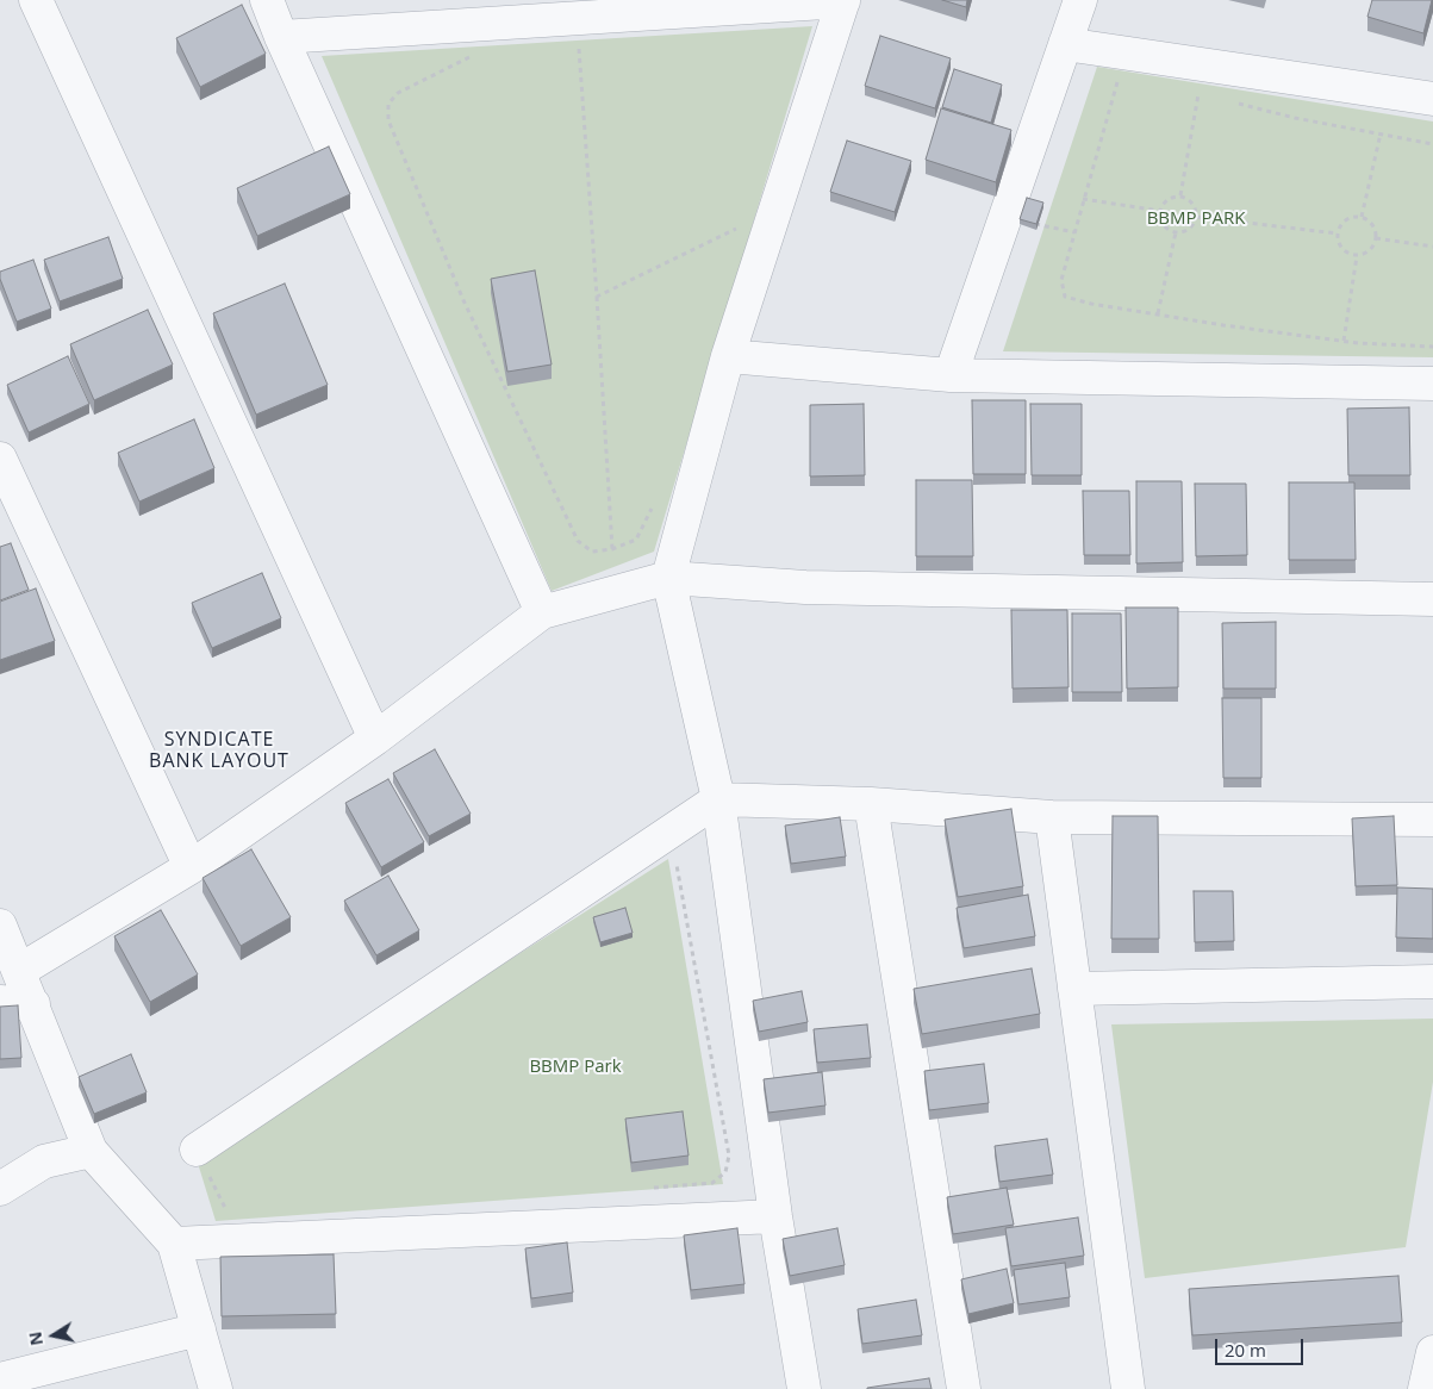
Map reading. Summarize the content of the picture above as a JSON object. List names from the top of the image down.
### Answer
{
  "districts": ["SYNDICATE BANK LAYOUT"],
  "parks": ["BBMP PARK", "BBMP Park"],
  "scale_bar": "20 m",
  "north": "left"
}
